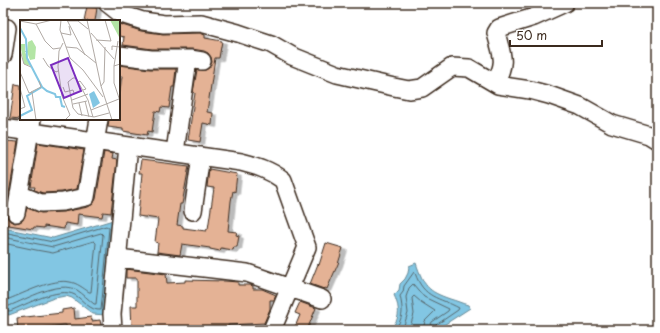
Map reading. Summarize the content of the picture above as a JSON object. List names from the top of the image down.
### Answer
{
  "scale_bar": "50 m"
}
